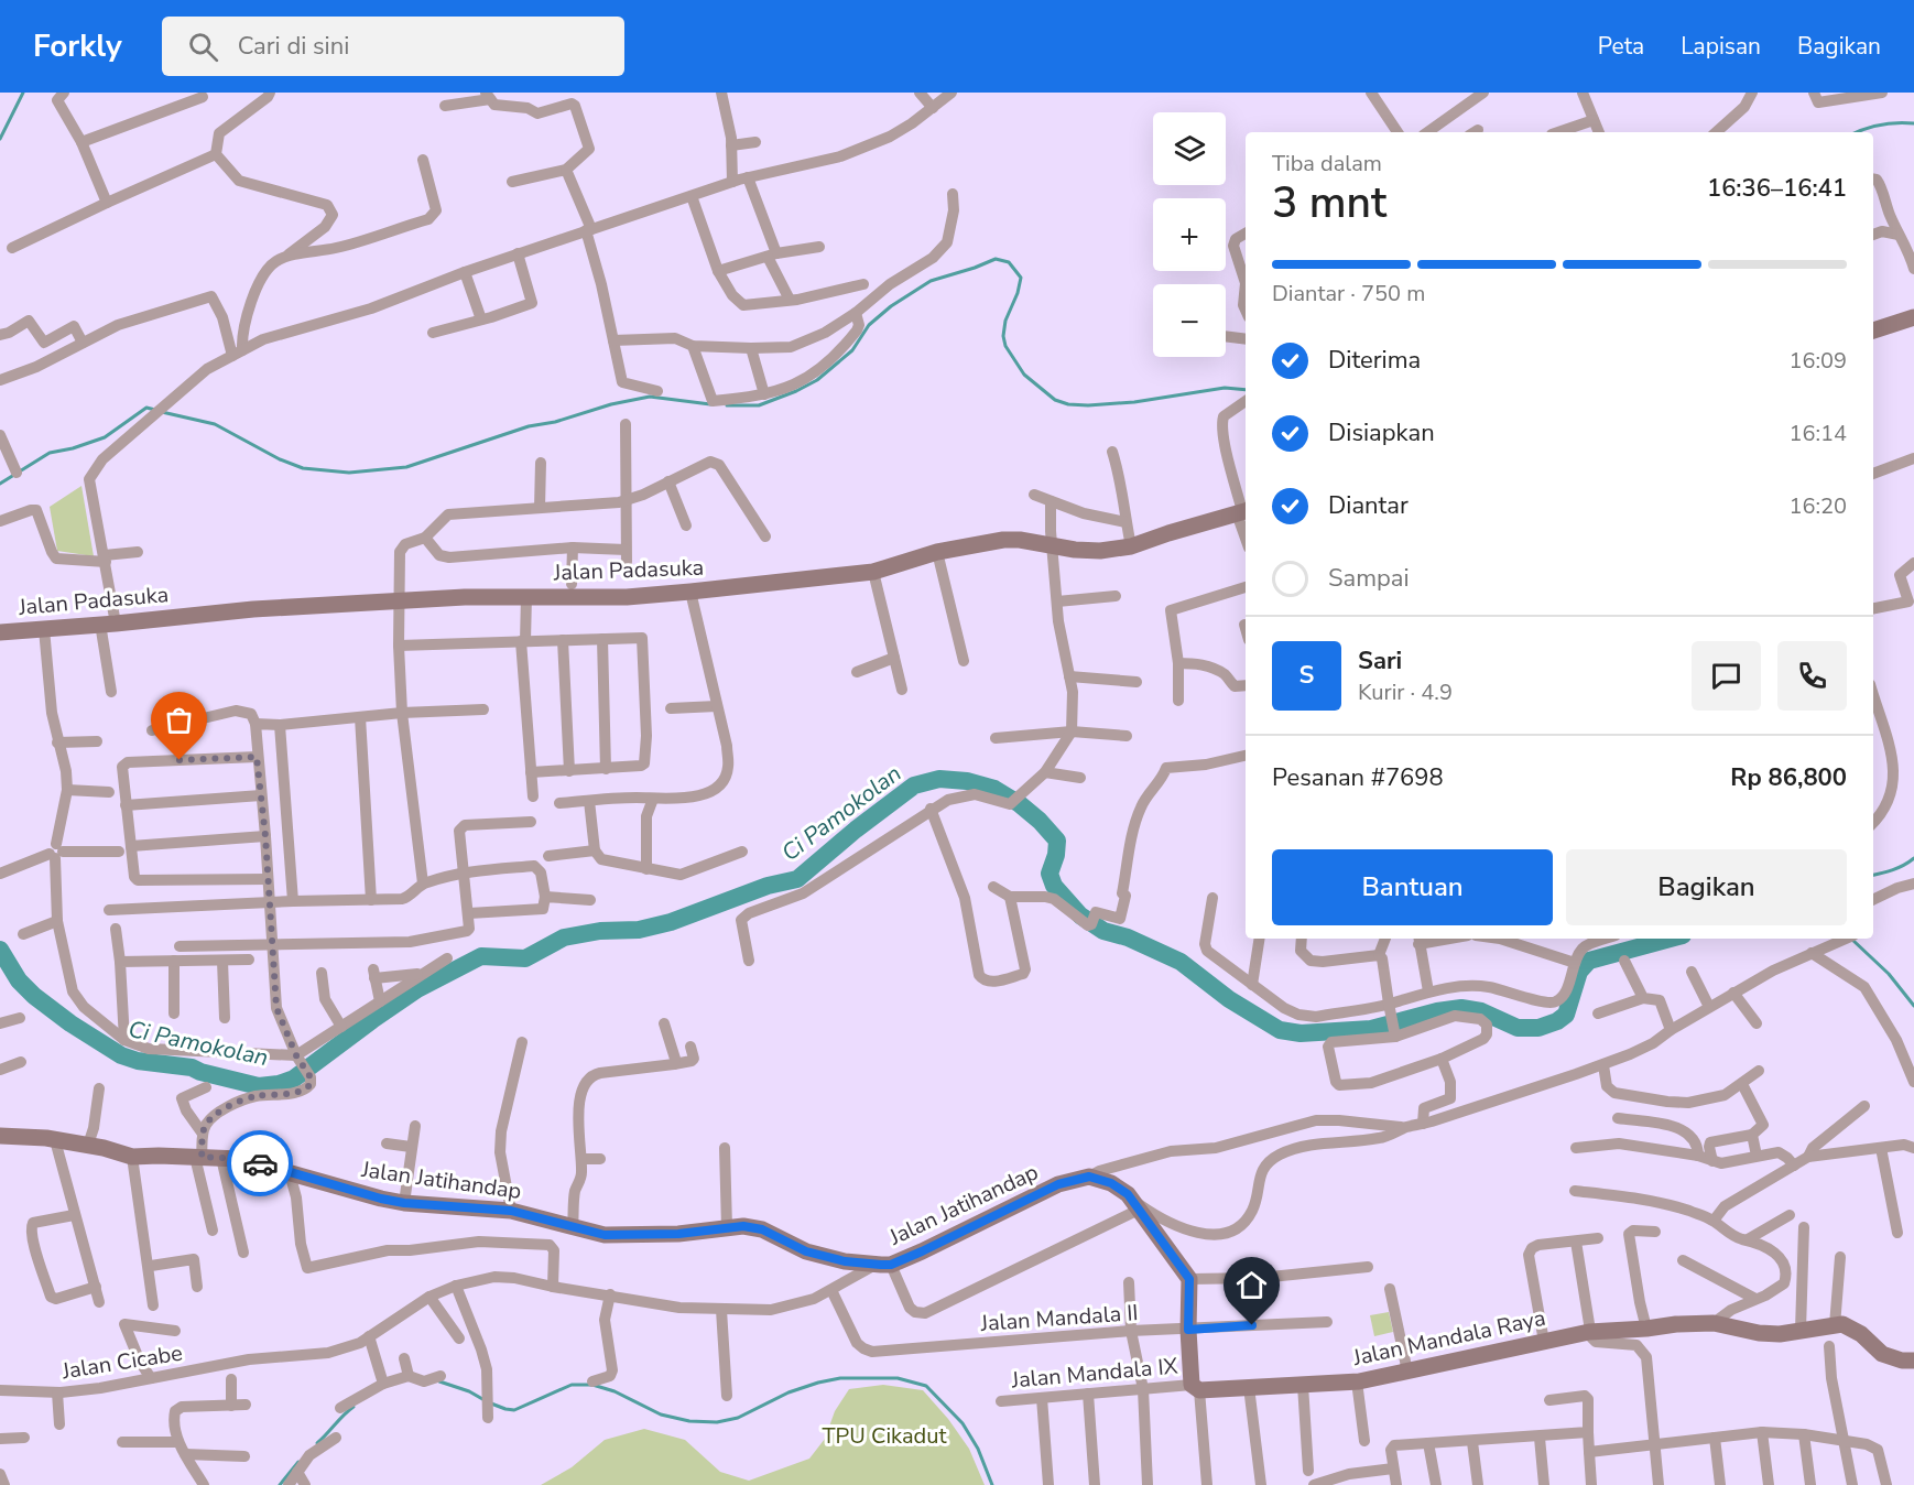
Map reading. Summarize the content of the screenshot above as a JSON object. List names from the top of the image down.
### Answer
{
  "streets": {
    "street": [
      "Jalan Padasuka",
      "Jalan Jatihandap",
      "Jalan Mandala II",
      "Jalan Mandala Raya",
      "Jalan Cicabe",
      "Jalan Mandala IX"
    ]
  },
  "crossings": [
    ["Jalan Jatihandap", "Jalan Cicabe"],
    ["Jalan Mandala II", "Jalan Cicabe"],
    ["Jalan Mandala Raya", "Jalan Mandala IX"]
  ],
  "water": ["Ci Pamokolan"],
  "parks": ["TPU Cikadut"],
  "page": {
    "header": "Forkly",
    "search": "Cari di sini",
    "nav": ["Peta", "Lapisan", "Bagikan"],
    "map_buttons": ["+", "−"],
    "heading": ["3 mnt", "Tiba dalam", "16:36–16:41"],
    "panel": [
      "Sari",
      "Kurir · 4.9",
      "Pesanan #7698",
      "Rp 86,800"
    ],
    "bar": "Diantar · 750 m",
    "list": [
      ["Diterima", "16:09"],
      ["Disiapkan", "16:14"],
      ["Diantar", "16:20"],
      "Sampai"
    ],
    "round": "S",
    "buttons": ["Bantuan", "Bagikan"]
  }
}
